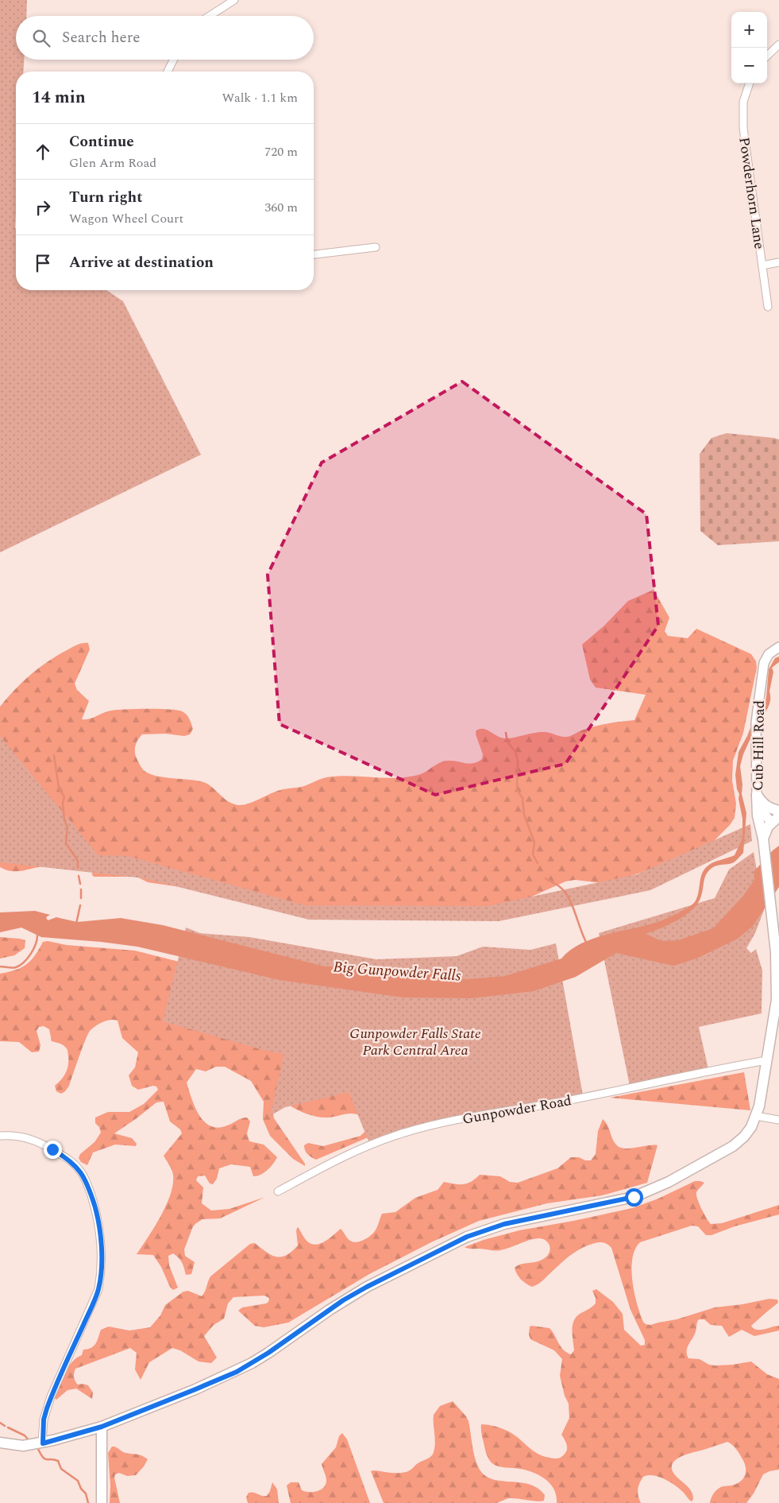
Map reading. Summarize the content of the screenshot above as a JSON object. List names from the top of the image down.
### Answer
{
  "streets": {
    "street": ["Powderhorn Lane", "Cub Hill Road", "Gunpowder Road"]
  },
  "water": ["Big Gunpowder Falls"],
  "parks": ["Gunpowder Falls State Park Central Area"],
  "page": {
    "map_buttons": ["+", "−"],
    "search": "Search here",
    "heading": ["14 min", "Walk · 1.1 km"],
    "list": [
      ["Continue", "Glen Arm Road", "720 m"],
      ["Turn right", "Wagon Wheel Court", "360 m"],
      "Arrive at destination"
    ]
  }
}
